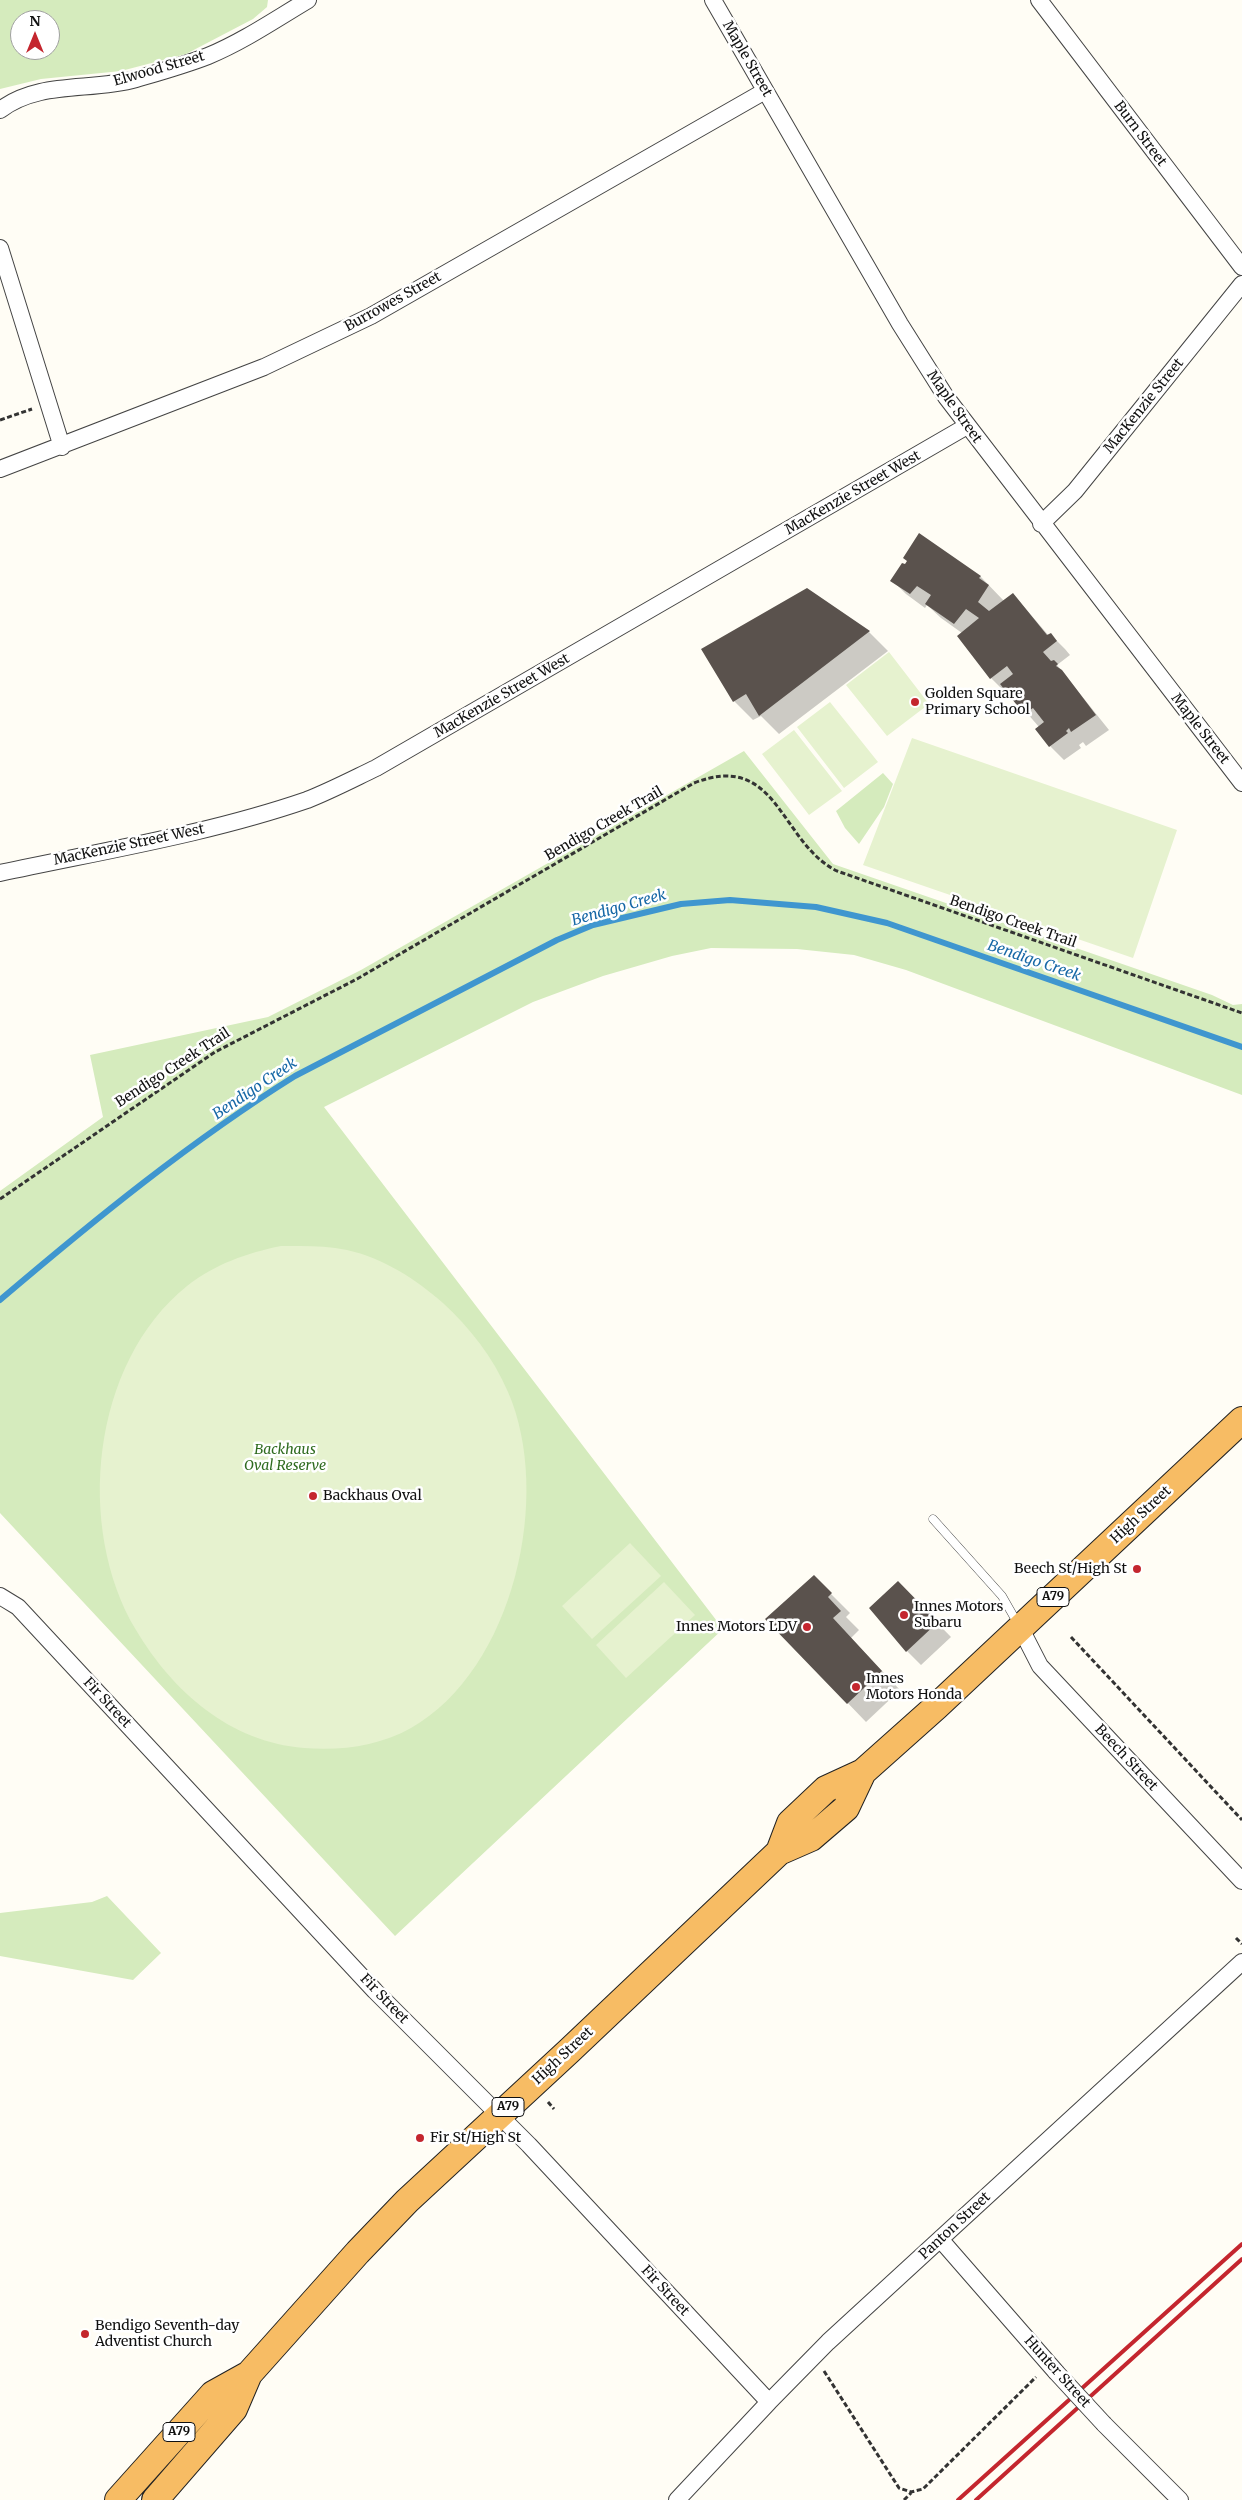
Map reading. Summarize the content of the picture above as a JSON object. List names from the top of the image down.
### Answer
{
  "streets": {
    "highway": ["High Street", "A79"],
    "street": [
      "Maple Street",
      "Elwood Street",
      "Burn Street",
      "Burrowes Street",
      "MacKenzie Street",
      "MacKenzie Street West",
      "Fir Street",
      "Beech Street",
      "Panton Street",
      "Hunter Street"
    ],
    "path": ["Bendigo Creek Trail"]
  },
  "crossings": [
    ["Maple Street", "Burrowes Street"],
    ["Maple Street", "MacKenzie Street"],
    ["Maple Street", "MacKenzie Street West"],
    ["High Street", "Fir Street"],
    ["High Street", "Beech Street"],
    ["Fir Street", "Panton Street"],
    ["Panton Street", "Hunter Street"]
  ],
  "water": ["Bendigo Creek"],
  "parks": ["Backhaus Oval Reserve"],
  "places": [
    "Golden Square Primary School",
    "Backhaus Oval",
    "Beech St/High St",
    "Innes Motors Subaru",
    "Innes Motors LDV",
    "Innes Motors Honda",
    "Fir St/High St",
    "Bendigo Seventh-day Adventist Church"
  ],
  "north": "top"
}
